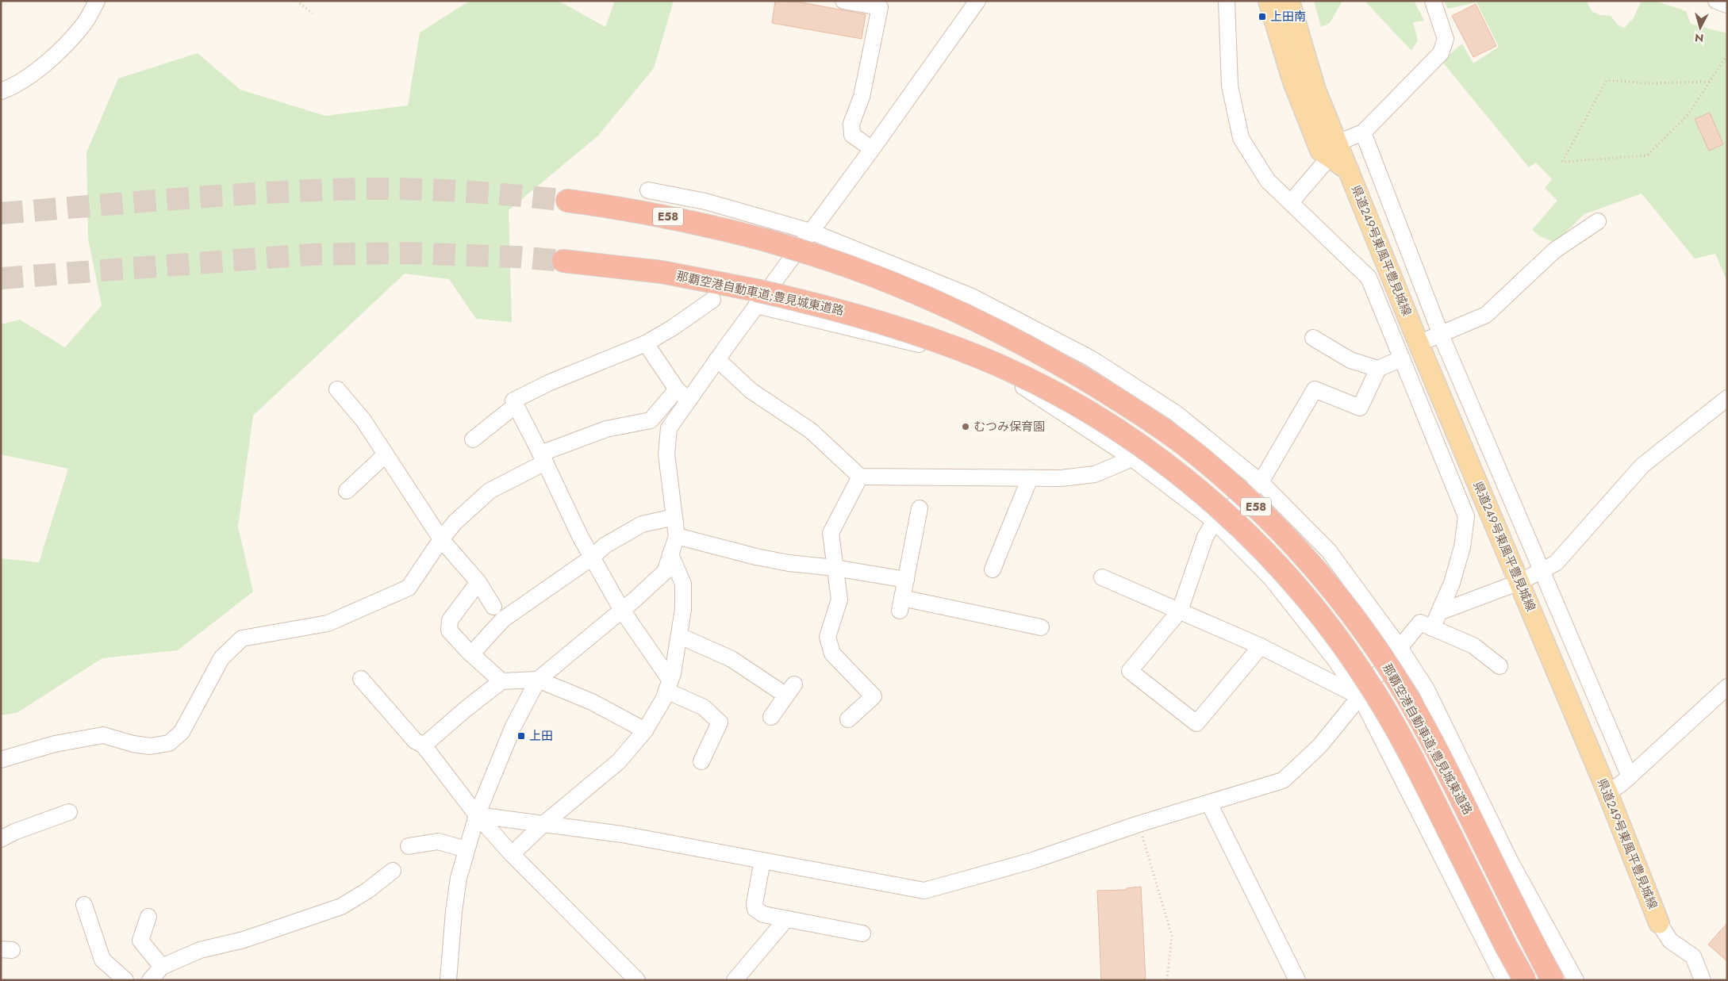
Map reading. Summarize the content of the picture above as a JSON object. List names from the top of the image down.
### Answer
{
  "streets": {
    "highway": ["E58", "那覇空港自動車道;豊見城東道路"],
    "main road": ["県道249号東風平豊見城線"]
  },
  "places": {
    "transit": ["上田南", "上田"],
    "other": ["むつみ保育園"]
  },
  "north": "bottom"
}
